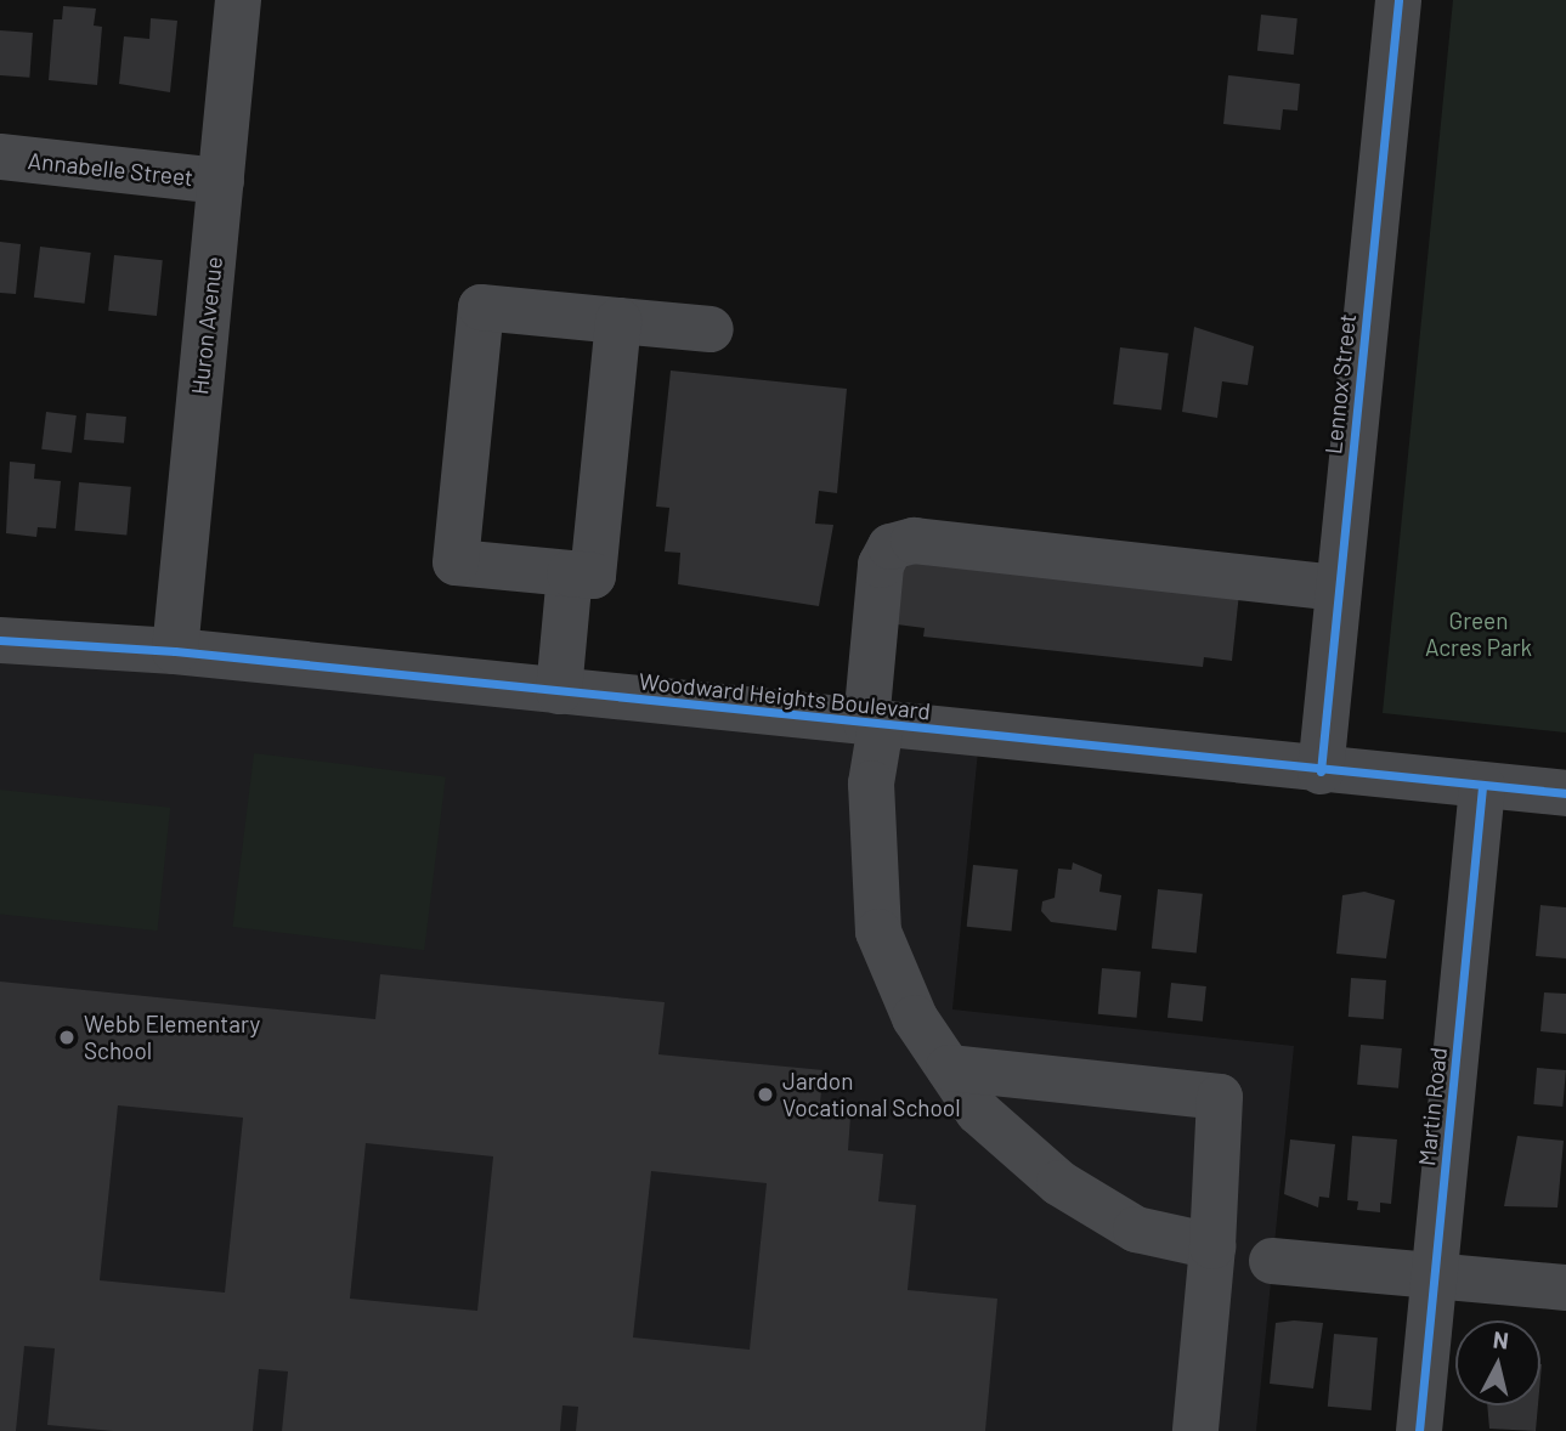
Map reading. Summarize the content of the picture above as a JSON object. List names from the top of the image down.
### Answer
{
  "streets": {
    "street": [
      "Annabelle Street",
      "Huron Avenue",
      "Lennox Street",
      "Woodward Heights Boulevard",
      "Martin Road"
    ]
  },
  "crossings": [
    ["Annabelle Street", "Huron Avenue"],
    ["Huron Avenue", "Woodward Heights Boulevard"],
    ["Lennox Street", "Woodward Heights Boulevard"],
    ["Woodward Heights Boulevard", "Martin Road"]
  ],
  "parks": ["Green Acres Park"],
  "places": ["Webb Elementary School", "Jardon Vocational School"],
  "north": "top"
}
